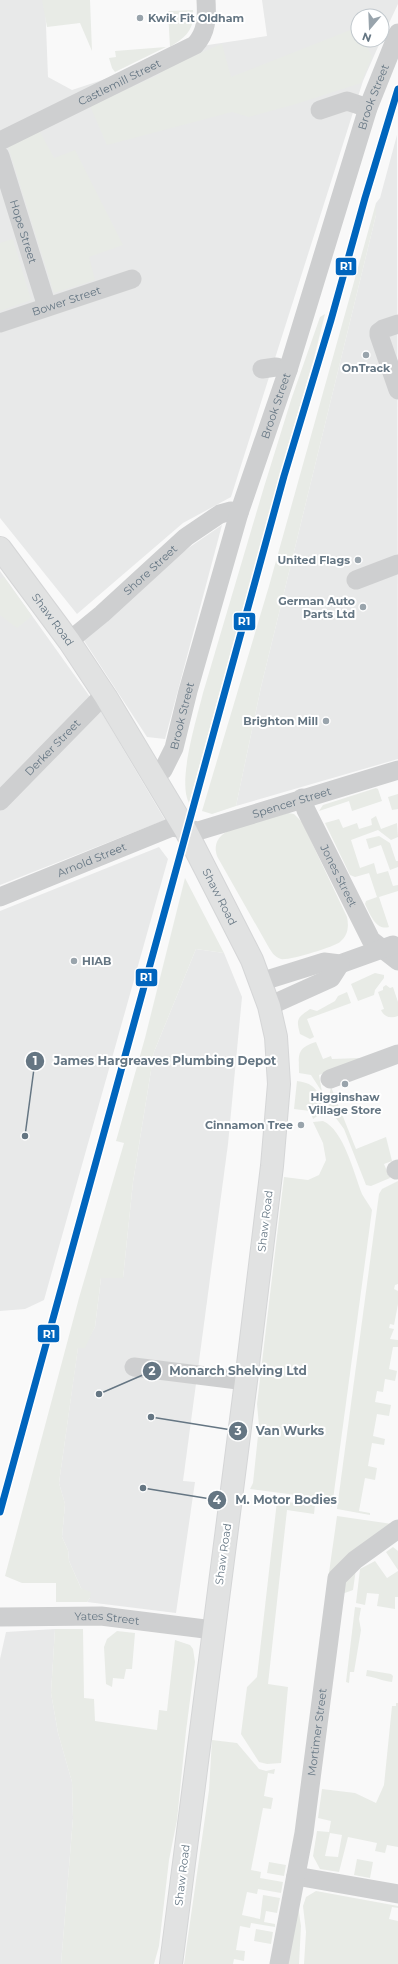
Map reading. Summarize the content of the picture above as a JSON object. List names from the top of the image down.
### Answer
{
  "streets": {
    "main road": ["Shaw Road"],
    "street": [
      "Castlemill Street",
      "Brook Street",
      "Hope Street",
      "Bower Street",
      "Shore Street",
      "Derker Street",
      "Spencer Street",
      "Arnold Street",
      "Jones Street",
      "Yates Street",
      "Mortimer Street"
    ]
  },
  "crossings": [
    ["Brook Street", "Shore Street"],
    ["Brook Street", "Shaw Road"],
    ["Hope Street", "Bower Street"],
    ["Shore Street", "Shaw Road"],
    ["Shaw Road", "Derker Street"],
    ["Shaw Road", "Spencer Street"],
    ["Shaw Road", "Arnold Street"],
    ["Shaw Road", "Yates Street"],
    ["Spencer Street", "Arnold Street"],
    ["Spencer Street", "Jones Street"]
  ],
  "places": [
    "Kwik Fit Oldham",
    "OnTrack",
    "United Flags",
    "German Auto Parts Ltd",
    "Brighton Mill",
    "HIAB",
    "Higginshaw Village Store",
    "Cinnamon Tree",
    "James Hargreaves Plumbing Depot",
    "Monarch Shelving Ltd",
    "Van Wurks",
    "M. Motor Bodies"
  ],
  "lines": ["transit line R1"],
  "north": "bottom"
}
